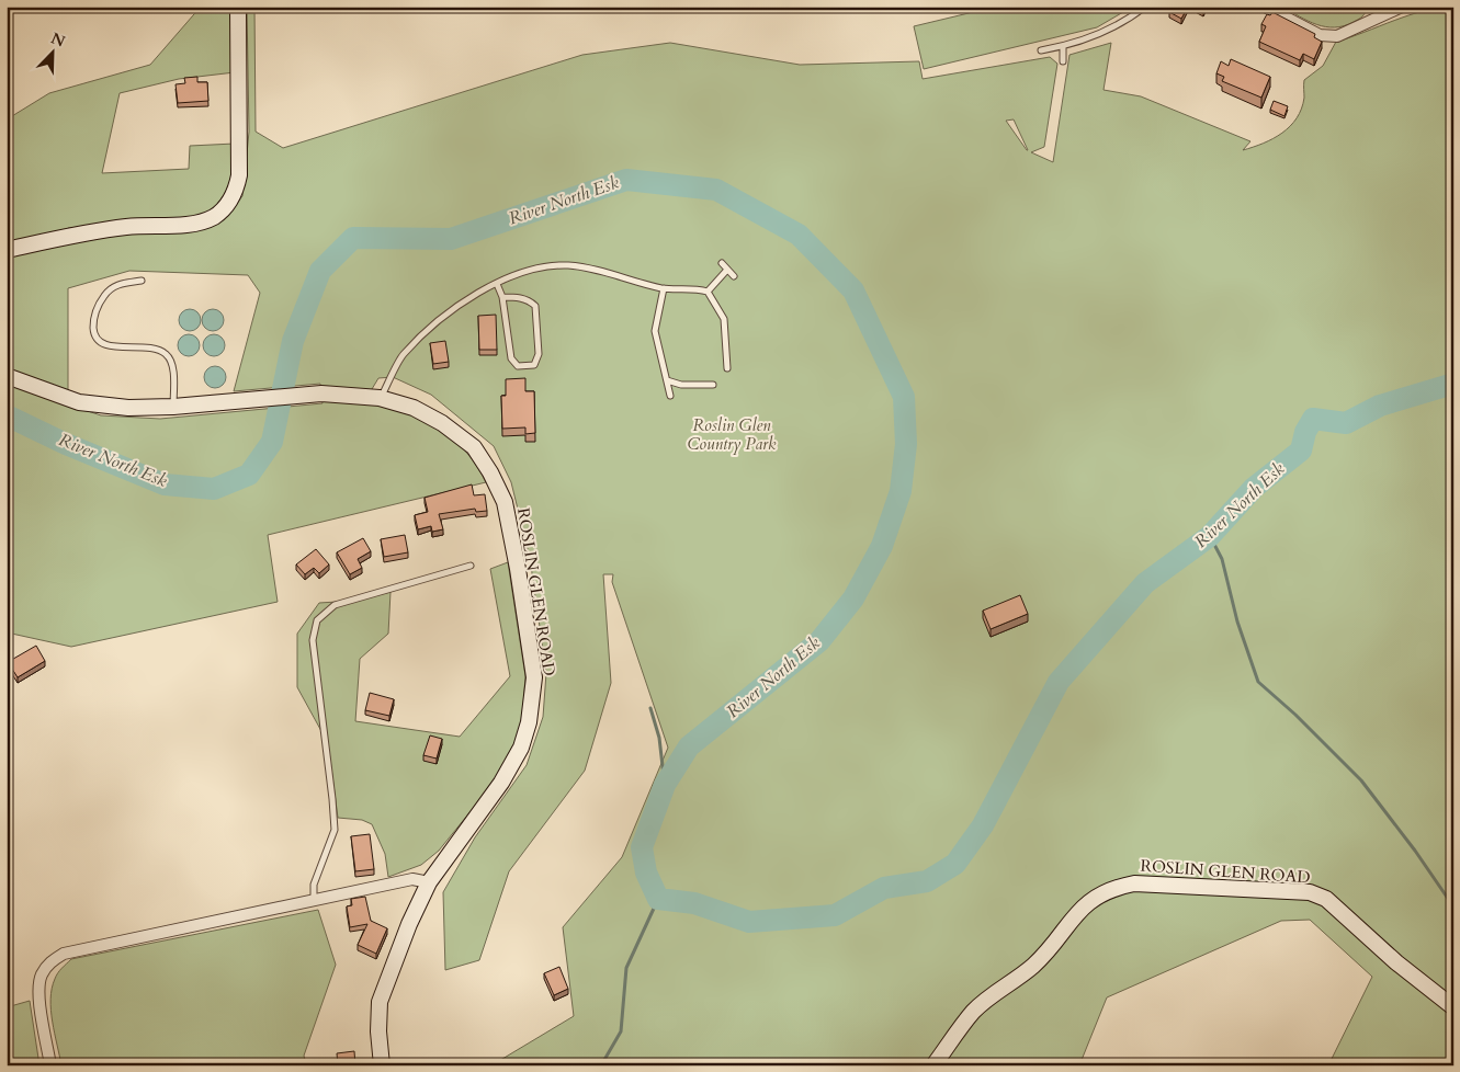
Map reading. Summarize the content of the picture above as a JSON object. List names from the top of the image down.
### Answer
{
  "streets": {
    "main road": ["ROSLIN GLEN ROAD"]
  },
  "water": ["River North Esk"],
  "parks": ["Roslin Glen Country Park"],
  "north": "top right"
}
